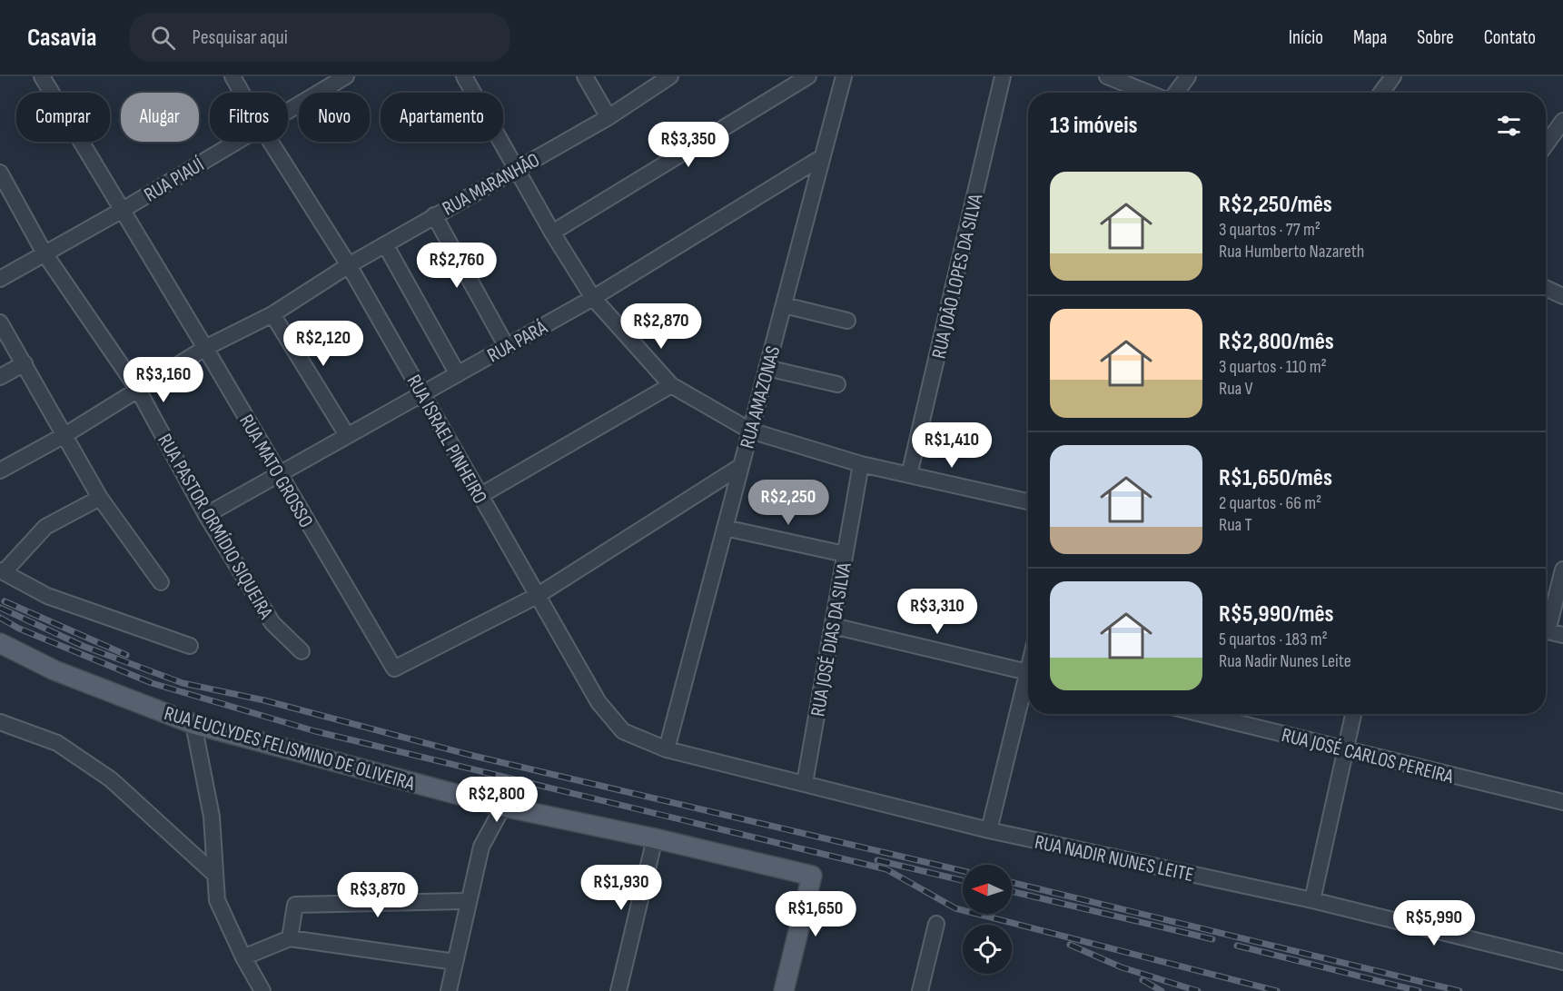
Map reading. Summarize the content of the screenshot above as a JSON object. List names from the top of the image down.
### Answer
{
  "streets": {
    "main road": ["RUA EUCLYDES FELISMINO DE OLIVEIRA"],
    "street": [
      "RUA PIAUÍ",
      "RUA MARANHÃO",
      "RUA JOÃO LOPES DA SILVA",
      "RUA PARÁ",
      "RUA AMAZONAS",
      "RUA ISRAEL PINHEIRO",
      "RUA MATO GROSSO",
      "RUA PASTOR ORMÍDIO SIQUEIRA",
      "RUA JOSÉ DIAS DA SILVA",
      "RUA JOSÉ CARLOS PEREIRA",
      "RUA NADIR NUNES LEITE"
    ]
  },
  "crossings": [
    ["RUA PIAUÍ", "RUA MATO GROSSO"],
    ["RUA PIAUÍ", "RUA PASTOR ORMÍDIO SIQUEIRA"],
    ["RUA MARANHÃO", "RUA ISRAEL PINHEIRO"],
    ["RUA MARANHÃO", "RUA MATO GROSSO"],
    ["RUA MARANHÃO", "RUA PASTOR ORMÍDIO SIQUEIRA"],
    ["RUA PARÁ", "RUA AMAZONAS"],
    ["RUA PARÁ", "RUA ISRAEL PINHEIRO"],
    ["RUA PARÁ", "RUA MATO GROSSO"],
    ["RUA PARÁ", "RUA PASTOR ORMÍDIO SIQUEIRA"],
    ["RUA AMAZONAS", "RUA ISRAEL PINHEIRO"],
    ["RUA AMAZONAS", "RUA NADIR NUNES LEITE"],
    ["RUA ISRAEL PINHEIRO", "RUA MATO GROSSO"],
    ["RUA ISRAEL PINHEIRO", "RUA NADIR NUNES LEITE"],
    ["RUA JOSÉ DIAS DA SILVA", "RUA NADIR NUNES LEITE"]
  ],
  "north": "left",
  "page": {
    "header": "Casavia",
    "search": "Pesquisar aqui",
    "nav": [
      "Início",
      "Mapa",
      "Sobre",
      "Contato"
    ],
    "chip": [
      "Comprar",
      "Alugar",
      "Filtros",
      "Novo",
      "Apartamento"
    ],
    "heading": "13 imóveis",
    "price": [
      "R$3,350",
      "R$2,760",
      "R$2,870",
      "R$2,120",
      "R$3,160",
      "R$1,410",
      "R$2,250",
      "R$3,310",
      "R$2,800",
      "R$1,930",
      "R$3,870",
      "R$1,650",
      "R$5,990"
    ],
    "list": [
      {
        "name": "R$2,250/mês",
        "note": "3 quartos · 77 m² · Rua Humberto Nazareth"
      },
      {
        "name": "R$2,800/mês",
        "note": "3 quartos · 110 m² · Rua V"
      },
      {
        "name": "R$1,650/mês",
        "note": "2 quartos · 66 m² · Rua T"
      },
      {
        "name": "R$5,990/mês",
        "note": "5 quartos · 183 m² · Rua Nadir Nunes Leite"
      }
    ]
  }
}
